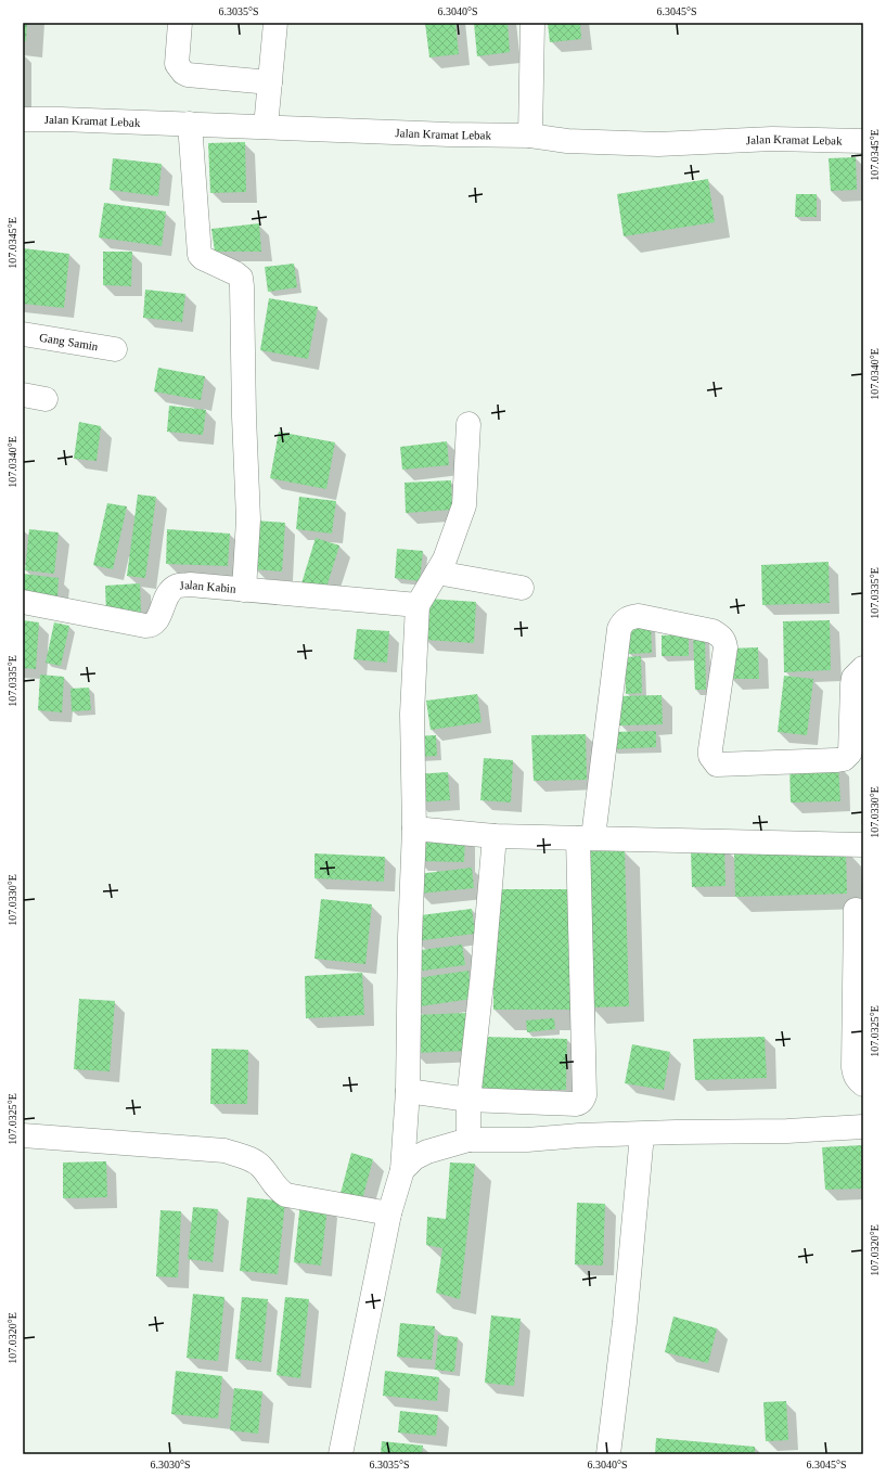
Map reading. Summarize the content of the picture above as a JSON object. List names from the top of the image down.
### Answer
{
  "streets": {
    "street": ["Jalan Kramat Lebak", "Gang Samin", "Jalan Kabin"]
  },
  "coordinates": [
    "6.3035°S",
    "6.3040°S",
    "6.3045°S",
    "107.0345°E",
    "107.0340°E",
    "107.0335°E",
    "107.0330°E",
    "107.0325°E",
    "107.0320°E",
    "6.3030°S"
  ]
}
